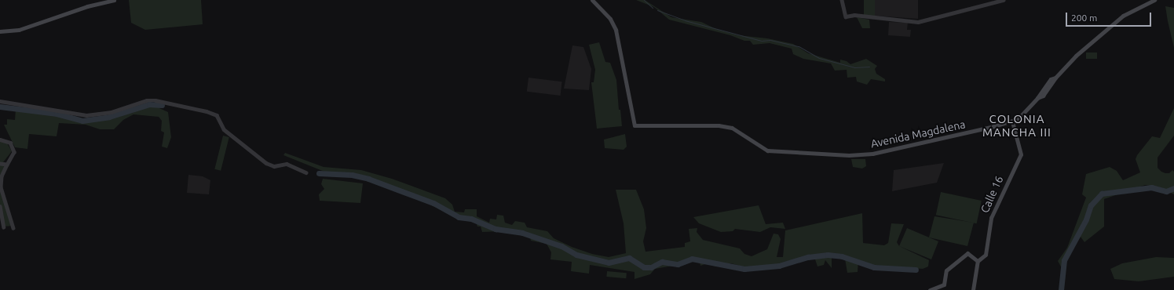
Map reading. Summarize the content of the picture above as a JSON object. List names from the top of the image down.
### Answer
{
  "streets": {
    "main road": ["Avenida Magdalena", "Calle 16"]
  },
  "crossings": [
    ["Avenida Magdalena", "Calle 16"]
  ],
  "districts": ["COLONIA MANCHA III"],
  "scale_bar": "200 m"
}
